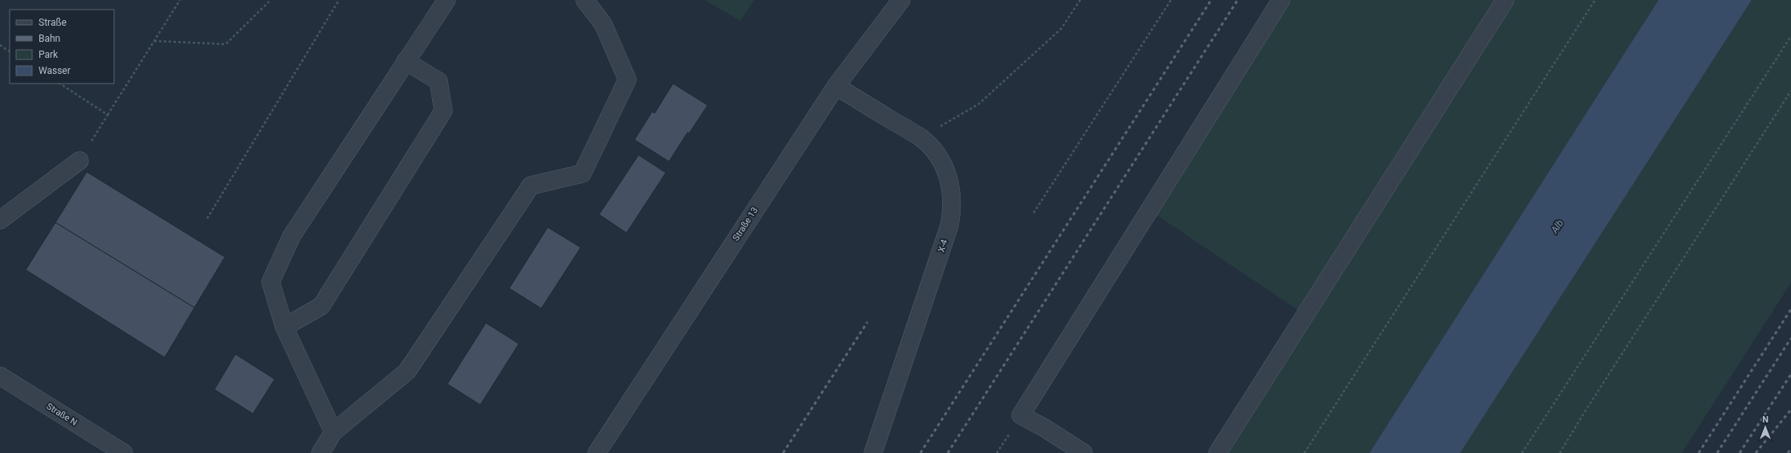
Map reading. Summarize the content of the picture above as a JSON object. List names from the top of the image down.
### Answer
{
  "streets": {
    "street": ["Straße 13", "X-4", "Straße N"]
  },
  "crossings": [
    ["Straße 13", "X-4"]
  ],
  "water": ["Alb"],
  "legend": [
    "Straße",
    "Bahn",
    "Park",
    "Wasser"
  ],
  "north": "top"
}
